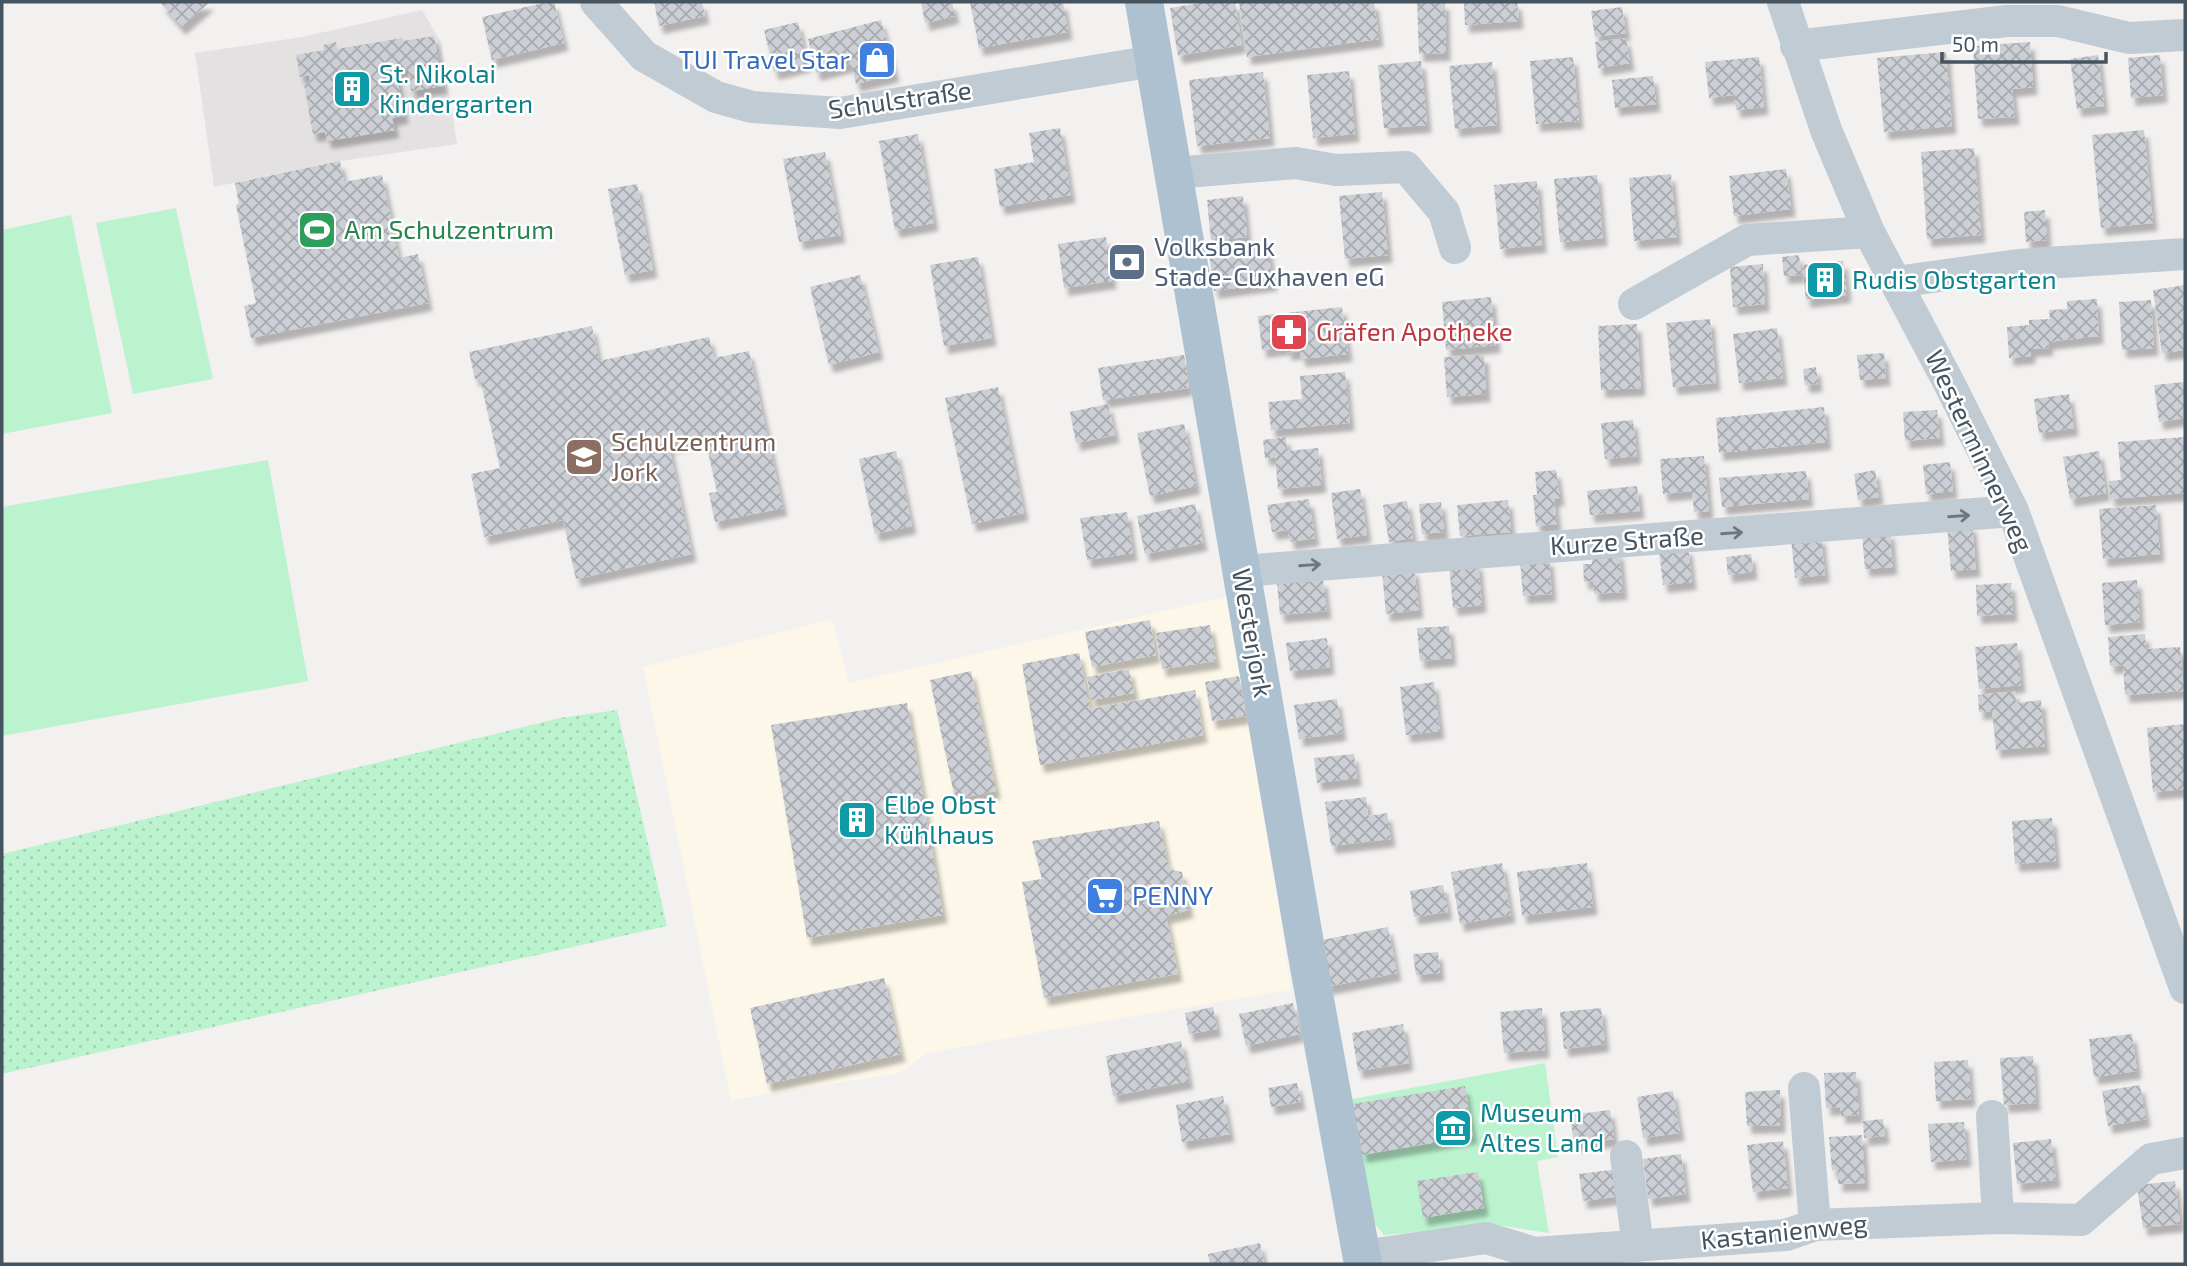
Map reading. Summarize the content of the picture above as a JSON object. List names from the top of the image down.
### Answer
{
  "streets": {
    "main road": ["Westerjork"],
    "street": [
      "Schulstraße",
      "Westerminnerweg",
      "Kurze Straße",
      "Kastanienweg"
    ]
  },
  "crossings": [
    ["Schulstraße", "Westerjork"],
    ["Westerminnerweg", "Kurze Straße"],
    ["Kurze Straße", "Westerjork"],
    ["Westerjork", "Kastanienweg"]
  ],
  "one_way": ["Kurze Straße"],
  "places": {
    "shop": ["TUI Travel Star"],
    "building": ["St. Nikolai Kindergarten", "Rudis Obstgarten", "Elbe Obst Kühlhaus"],
    "sports": ["Am Schulzentrum"],
    "bank": ["Volksbank Stade-Cuxhaven eG"],
    "pharmacy": ["Gräfen Apotheke"],
    "school or university": ["Schulzentrum Jork"],
    "supermarket": ["PENNY"],
    "museum": ["Museum Altes Land"]
  },
  "scale_bar": "50 m"
}
